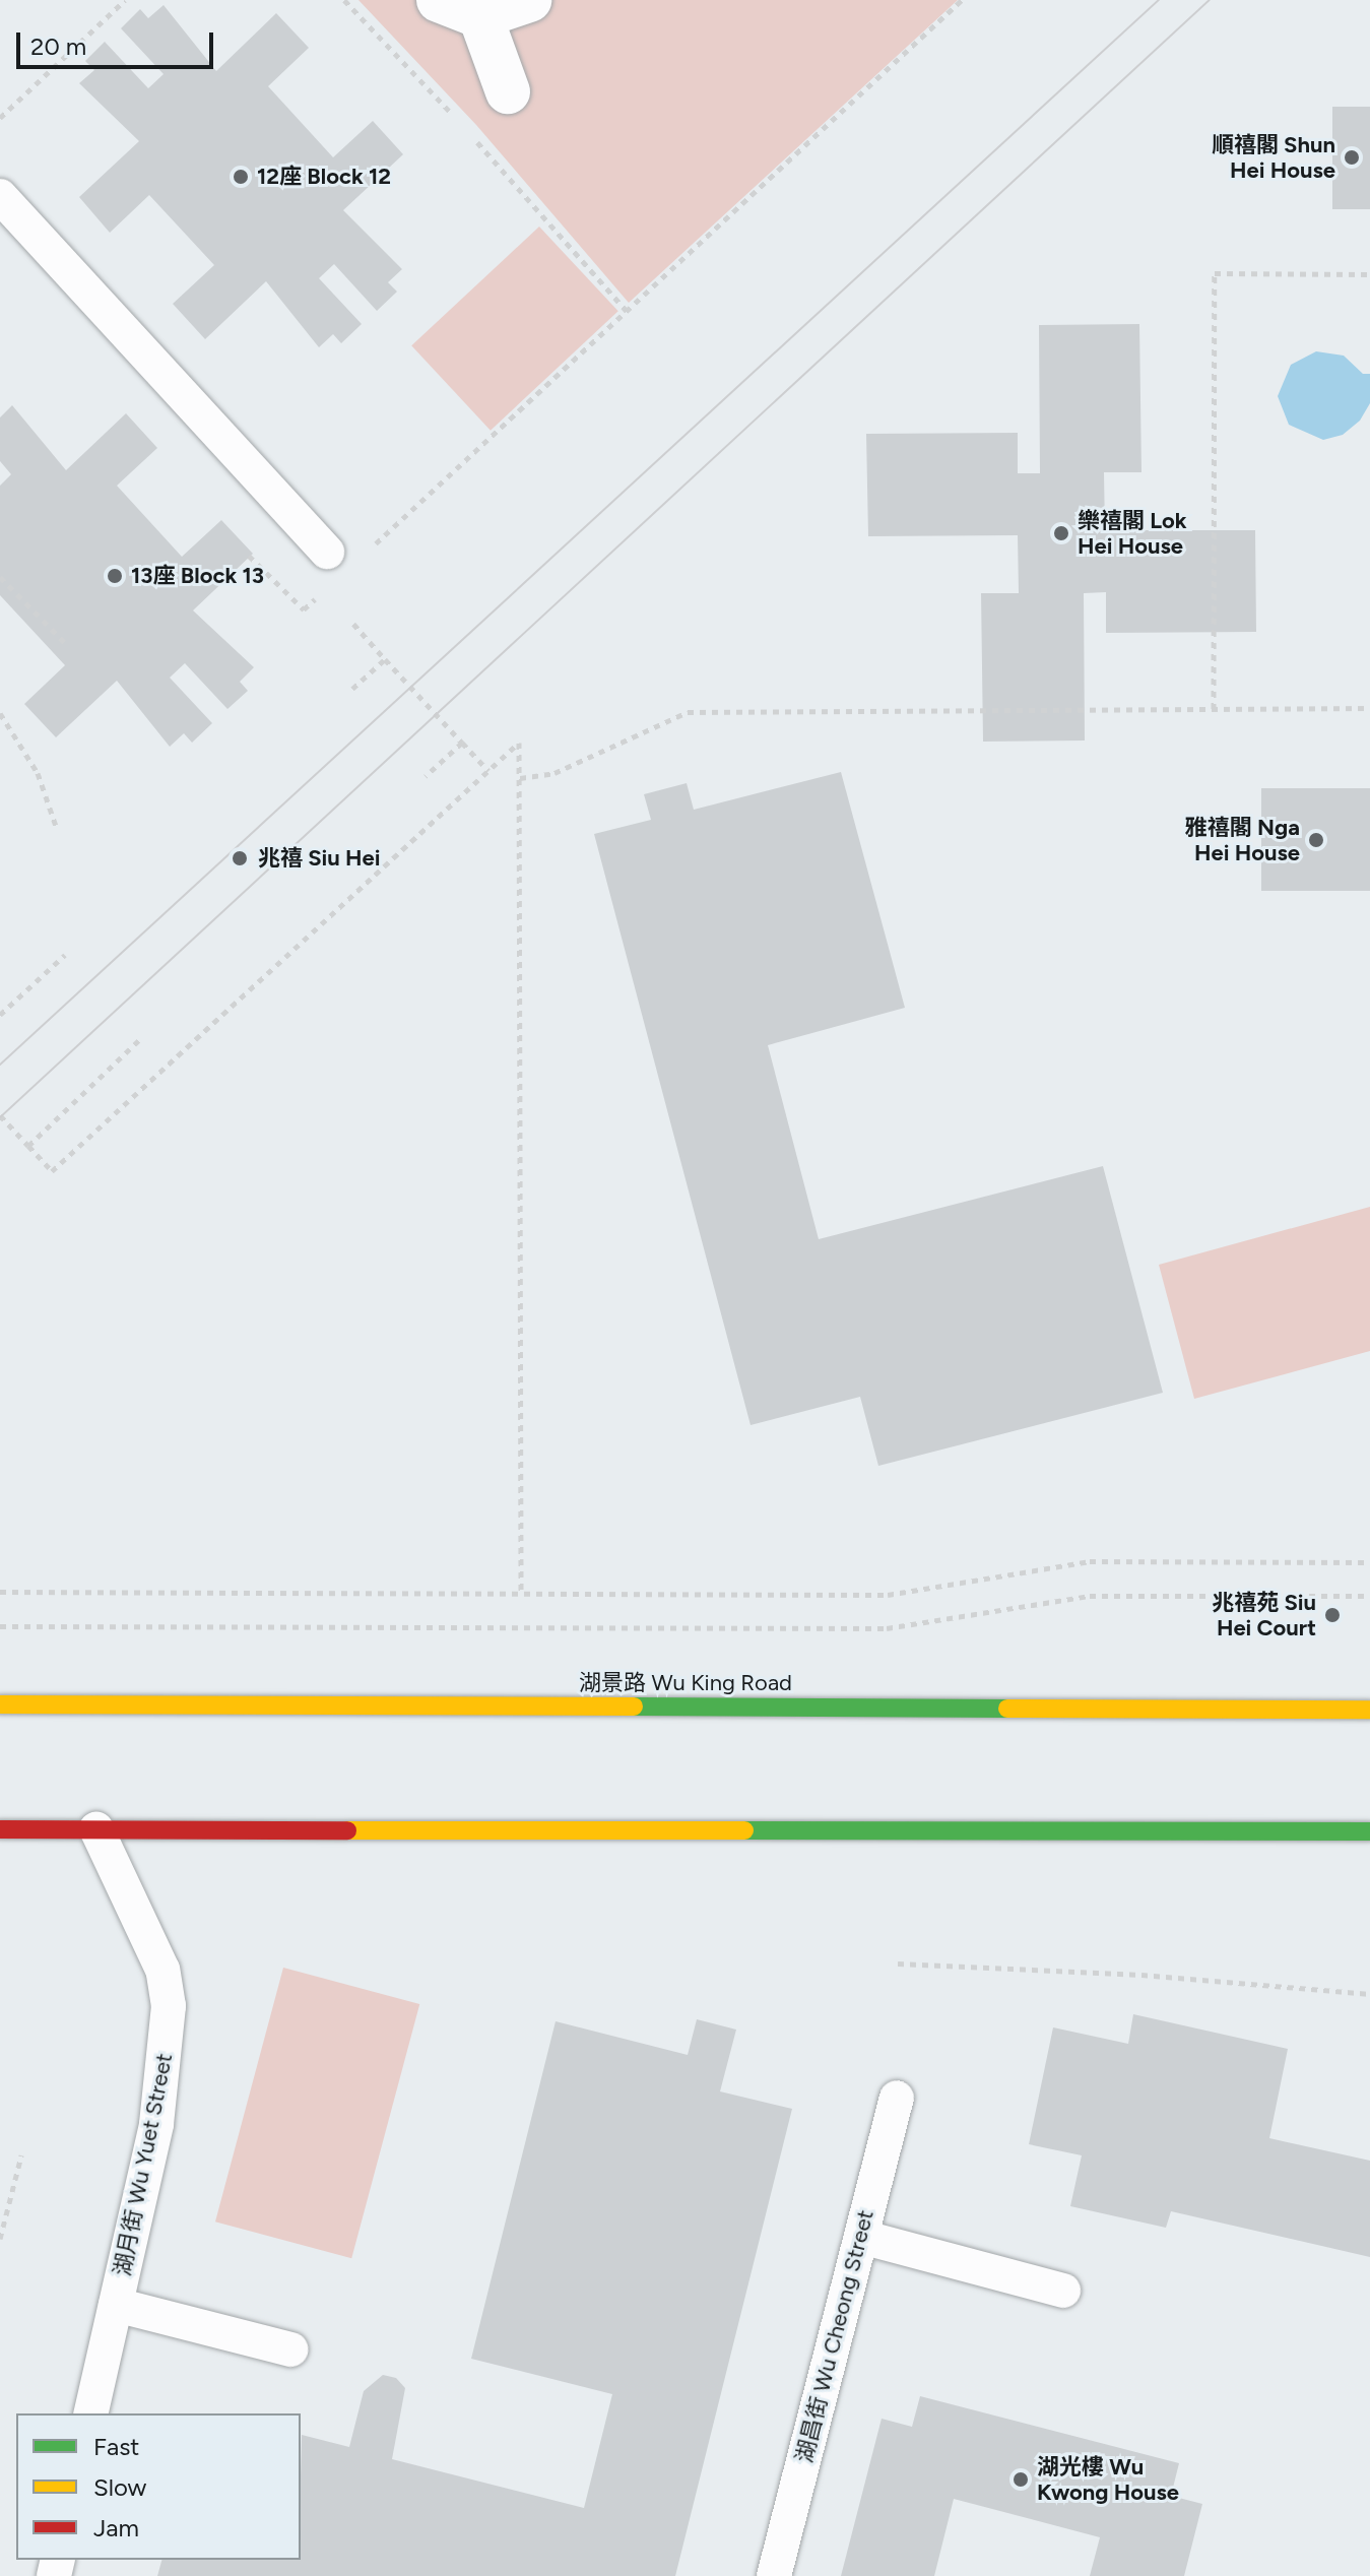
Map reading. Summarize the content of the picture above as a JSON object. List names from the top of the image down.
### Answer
{
  "streets": {
    "main road": ["湖景路 Wu King Road"],
    "lane": ["湖月街 Wu Yuet Street", "湖昌街 Wu Cheong Street"]
  },
  "places": [
    "順禧閣 Shun Hei House",
    "12座 Block 12",
    "樂禧閣 Lok Hei House",
    "13座 Block 13",
    "雅禧閣 Nga Hei House",
    "兆禧 Siu Hei",
    "兆禧苑 Siu Hei Court",
    "湖光樓 Wu Kwong House"
  ],
  "legend": ["Fast", "Slow", "Jam"],
  "scale_bar": "20 m"
}
